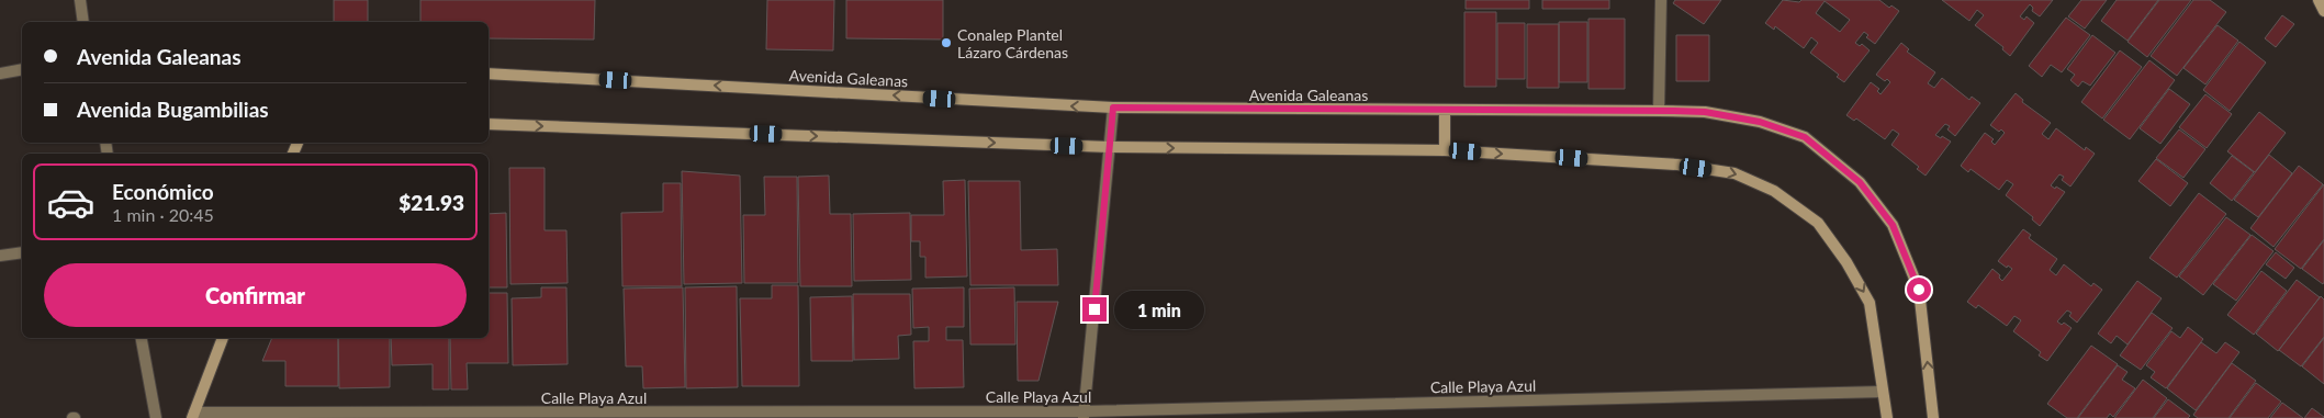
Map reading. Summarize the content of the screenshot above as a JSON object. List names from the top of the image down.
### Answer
{
  "streets": {
    "street": ["Avenida Galeanas", "Calle Playa Azul"]
  },
  "places": ["Conalep Plantel Lázaro Cárdenas"],
  "page": {
    "banner": ["Avenida Galeanas", "Avenida Bugambilias"],
    "list": [
      {
        "name": "Económico",
        "note": "1 min · 20:45",
        "value": "$21.93"
      }
    ],
    "buttons": "Confirmar",
    "bubble": "1 min"
  }
}
